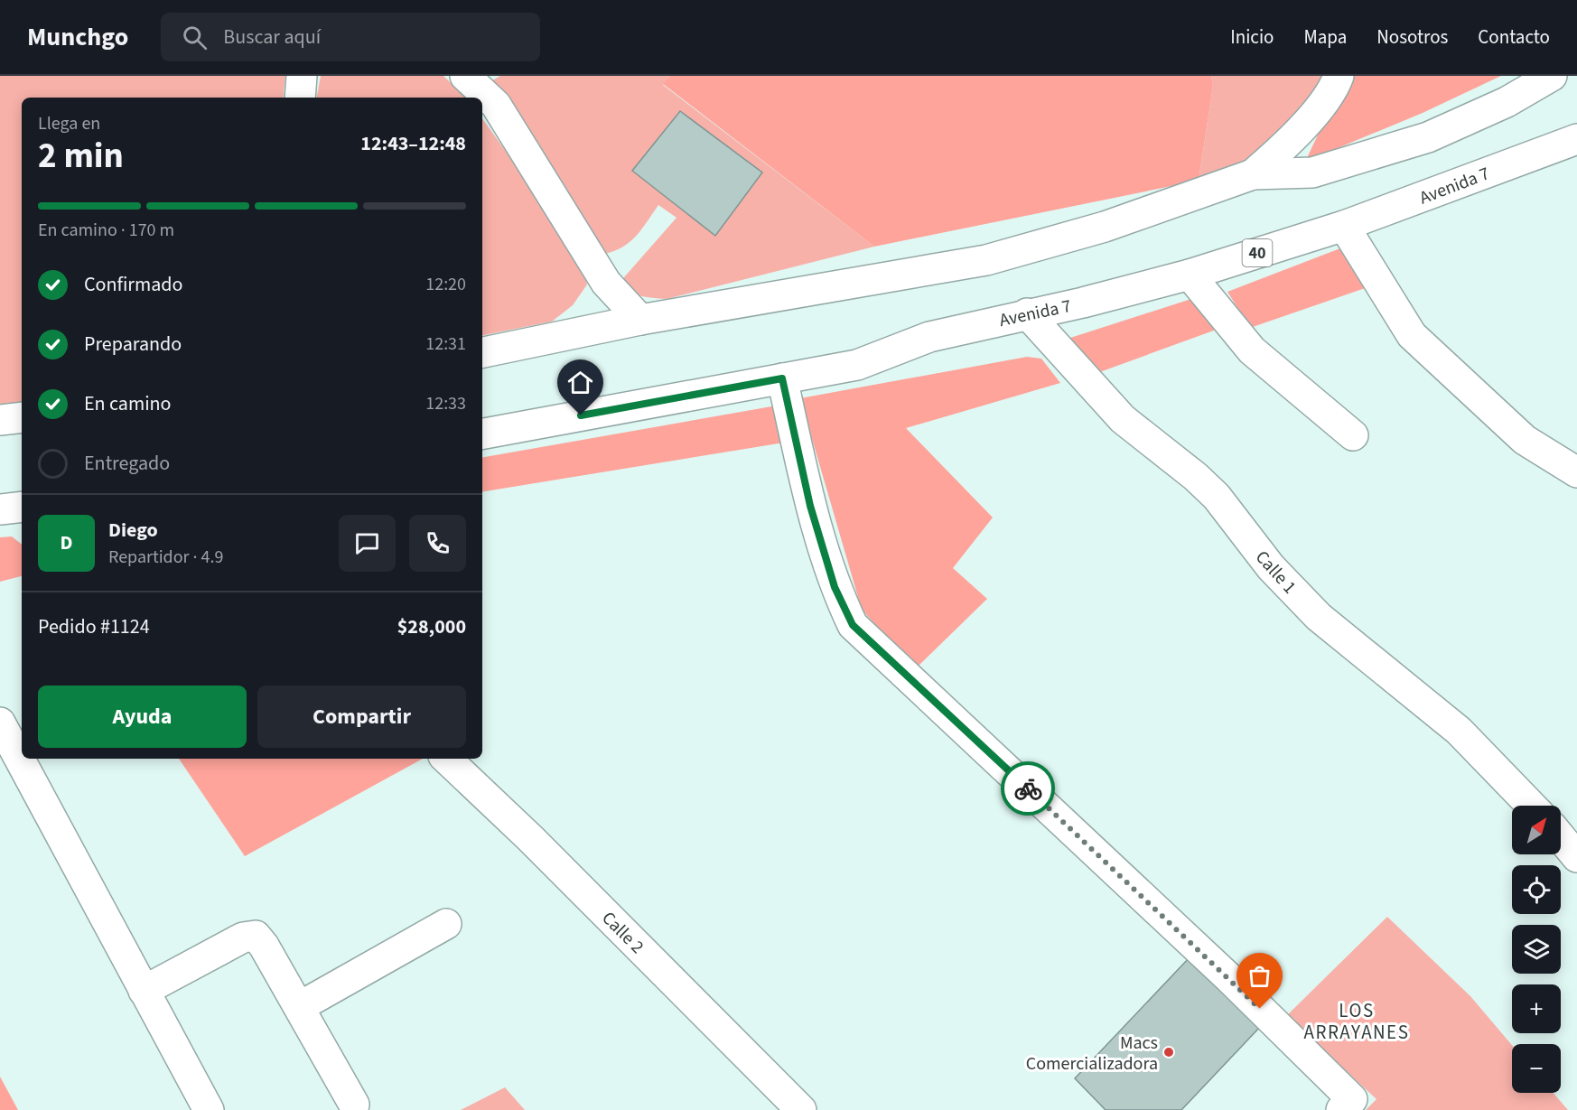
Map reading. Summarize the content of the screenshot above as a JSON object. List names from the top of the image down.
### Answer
{
  "streets": {
    "street": [
      "Avenida 7",
      "40",
      "Calle 1",
      "Calle 2"
    ]
  },
  "crossings": [
    ["Avenida 7", "Calle 1"]
  ],
  "districts": ["LOS ARRAYANES"],
  "places": ["Macs Comercializadora"],
  "north": "top right",
  "page": {
    "header": "Munchgo",
    "search": "Buscar aquí",
    "nav": [
      "Inicio",
      "Mapa",
      "Nosotros",
      "Contacto"
    ],
    "heading": ["2 min", "Llega en", "12:43–12:48"],
    "panel": [
      "Diego",
      "Repartidor · 4.9",
      "Pedido #1124",
      "$28,000"
    ],
    "bar": "En camino · 170 m",
    "list": [
      ["Confirmado", "12:20"],
      ["Preparando", "12:31"],
      ["En camino", "12:33"],
      "Entregado"
    ],
    "round": "D",
    "buttons": ["Ayuda", "Compartir"],
    "map_buttons": ["+", "−"]
  }
}
